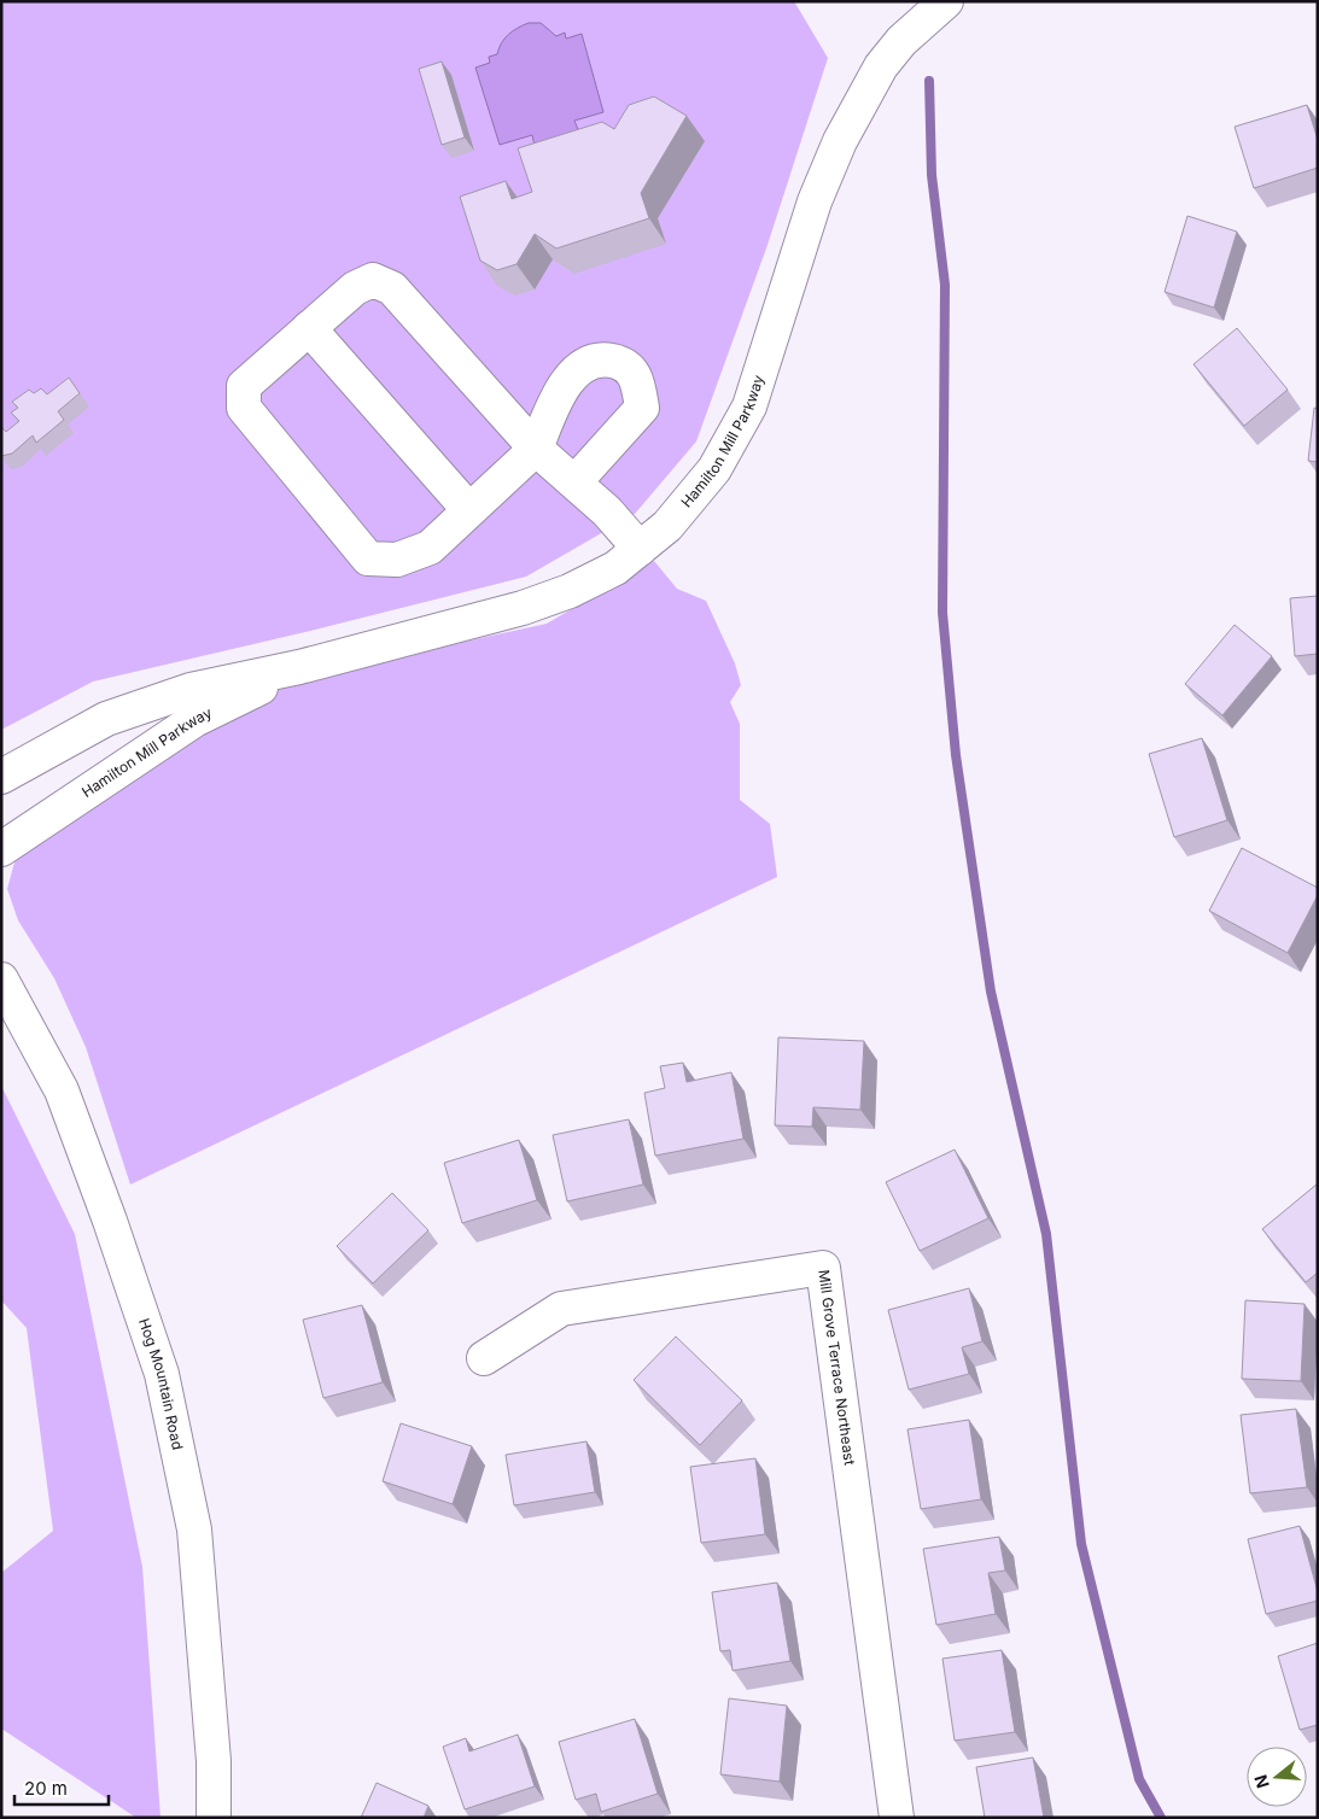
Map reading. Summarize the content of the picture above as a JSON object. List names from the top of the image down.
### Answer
{
  "streets": {
    "street": ["Hamilton Mill Parkway", "Mill Grove Terrace Northeast", "Hog Mountain Road"]
  },
  "scale_bar": "20 m",
  "north": "left"
}
